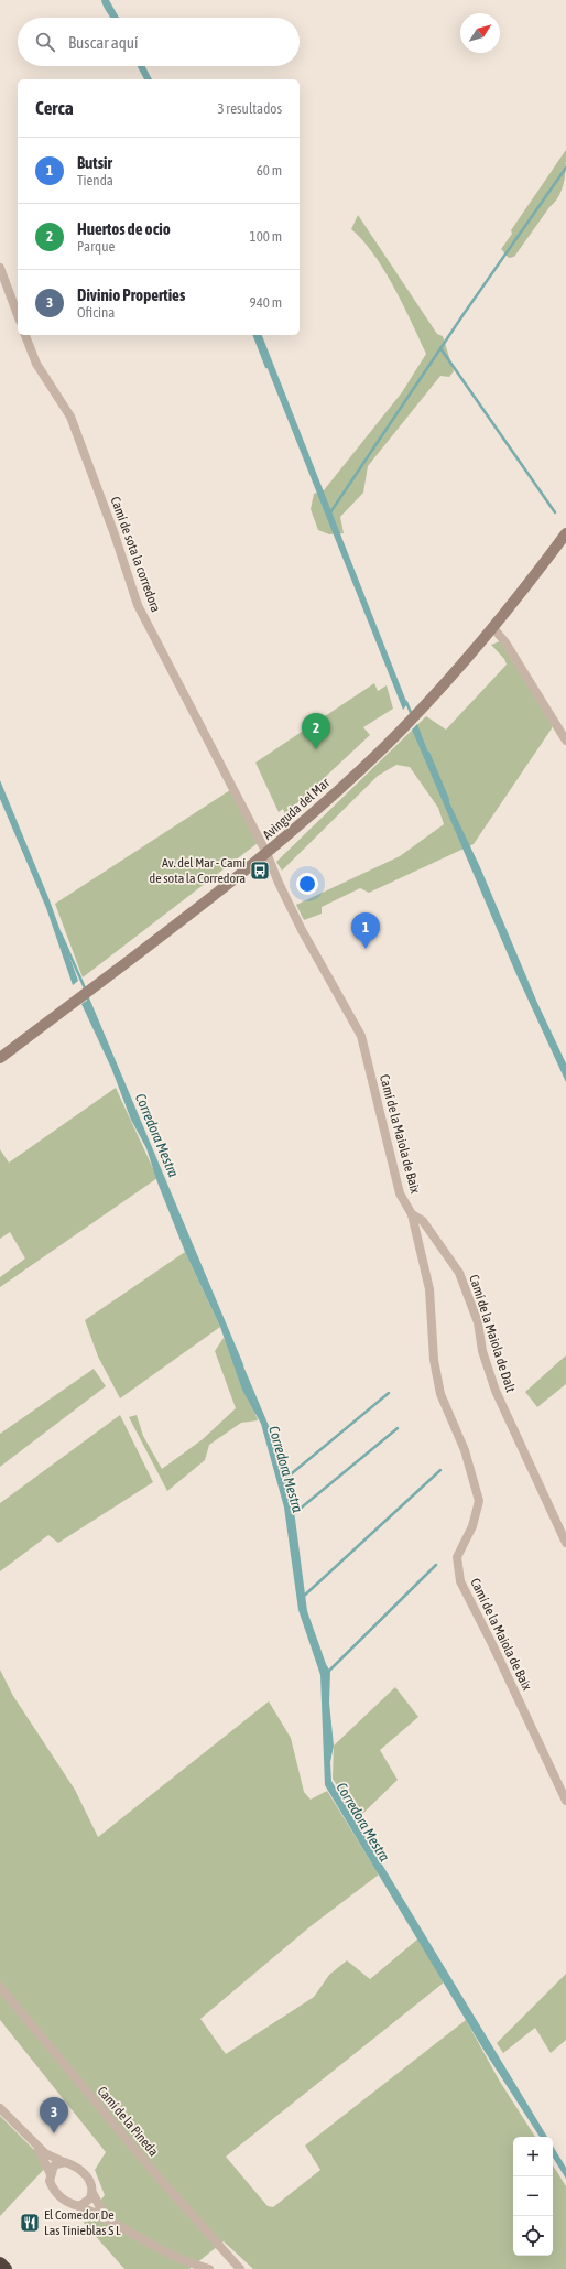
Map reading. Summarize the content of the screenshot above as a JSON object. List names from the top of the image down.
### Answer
{
  "streets": {
    "street": [
      "Camí de sota la corredora",
      "Avinguda del Mar",
      "Camí de la Maiola de Baix",
      "Camí de la Maiola de Dalt",
      "Camí de la Pineda"
    ]
  },
  "crossings": [
    ["Camí de sota la corredora", "Avinguda del Mar"],
    ["Camí de sota la corredora", "Camí de la Maiola de Baix"],
    ["Avinguda del Mar", "Camí de la Maiola de Baix"],
    ["Camí de la Maiola de Baix", "Camí de la Maiola de Dalt"]
  ],
  "water": ["Corredora Mestra"],
  "places": {
    "bus stop": ["Av. del Mar - Camí de sota la Corredora"],
    "restaurant": ["El Comedor De Las Tinieblas S L"]
  },
  "north": "top right",
  "page": {
    "search": "Buscar aquí",
    "heading": ["Cerca", "3 resultados"],
    "list": [
      {
        "mark": "1",
        "name": "Butsir",
        "note": "Tienda",
        "value": "60 m"
      },
      {
        "mark": "2",
        "name": "Huertos de ocio",
        "note": "Parque",
        "value": "100 m"
      },
      {
        "mark": "3",
        "name": "Divinio Properties",
        "note": "Oficina",
        "value": "940 m"
      }
    ],
    "pins": ["2", "1", "3"],
    "map_buttons": ["+", "−"]
  }
}
